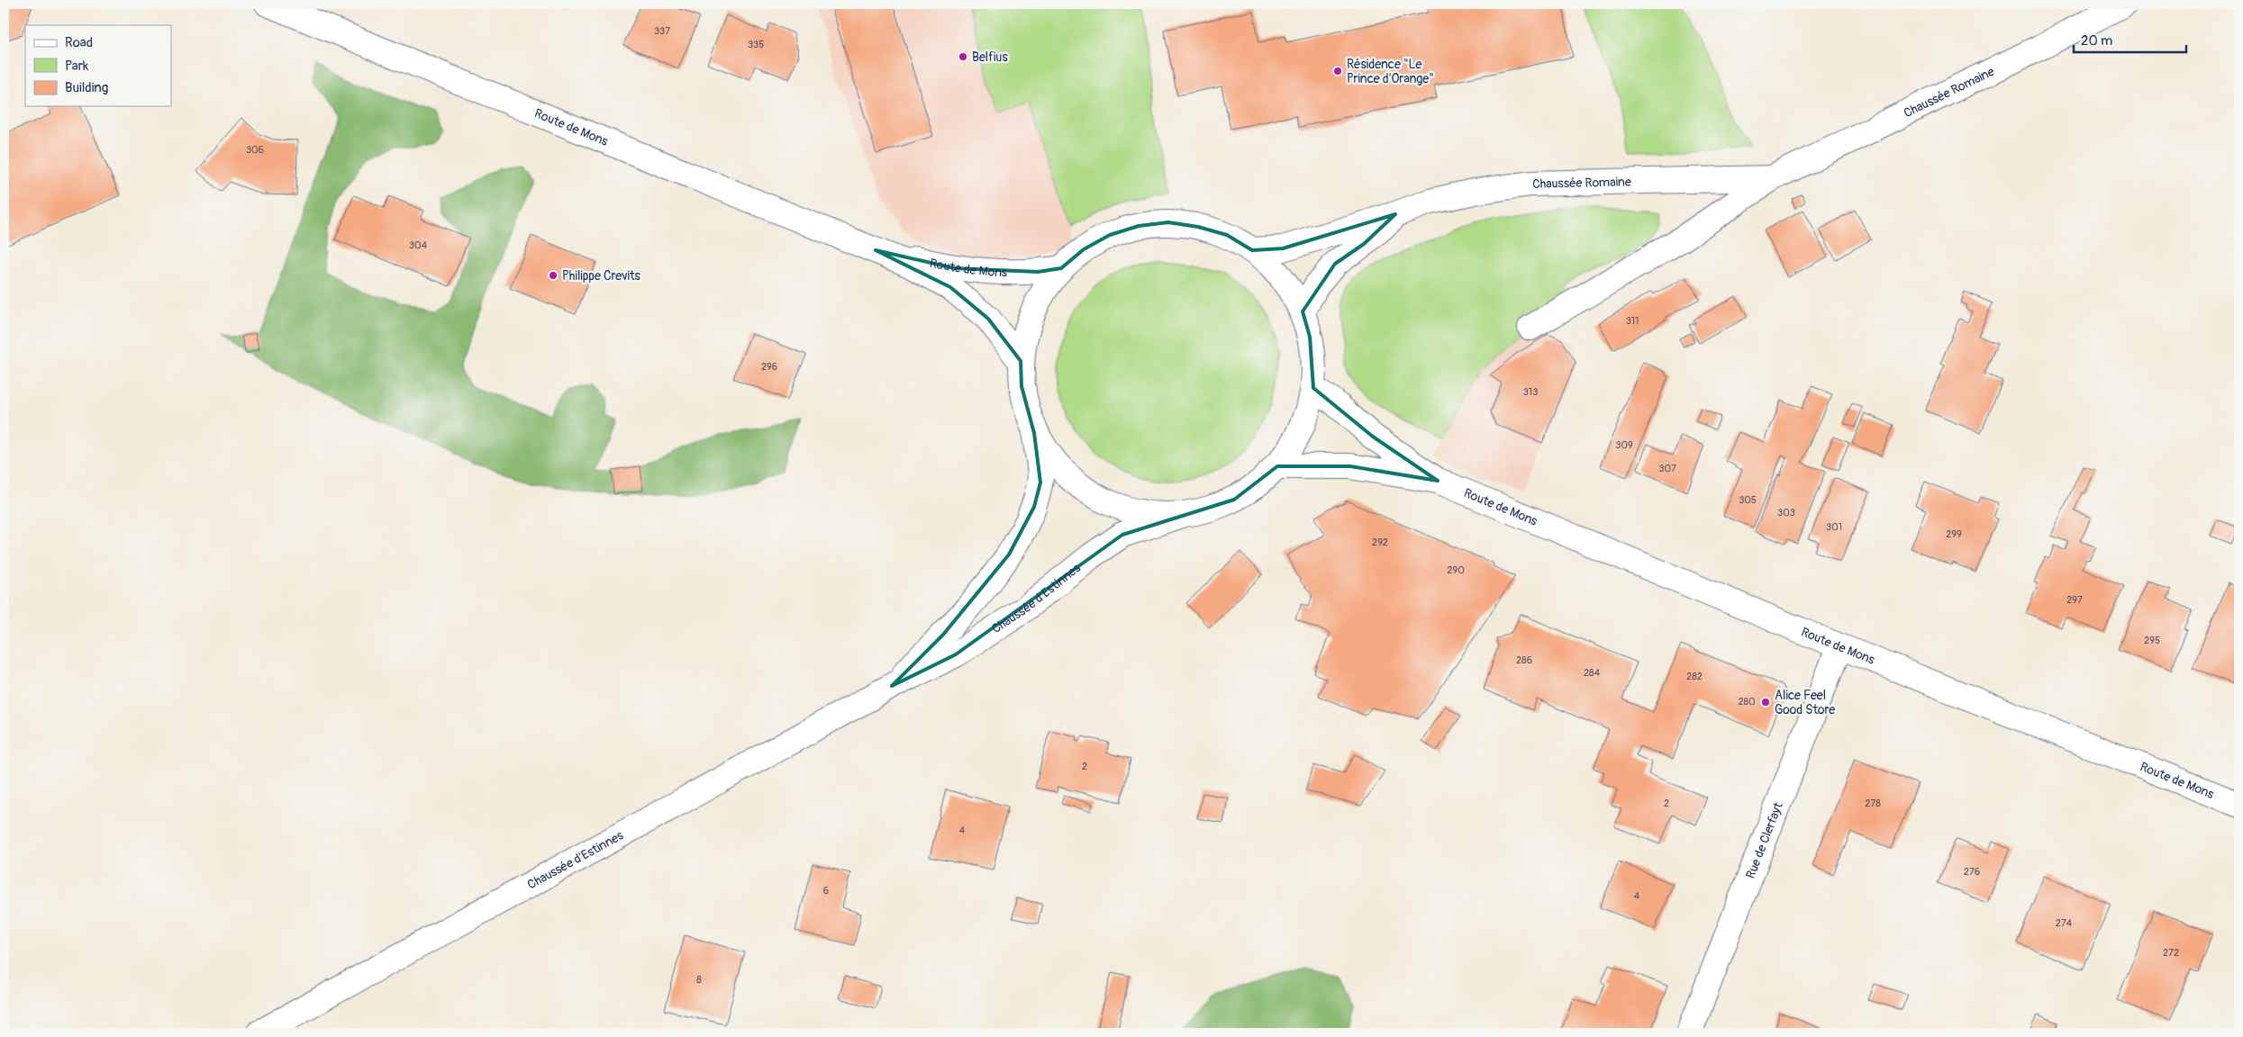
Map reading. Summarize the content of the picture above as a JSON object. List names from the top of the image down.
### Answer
{
  "streets": {
    "main road": [
      "Chaussée Romaine",
      "Route de Mons",
      "Chaussée d'Estinnes",
      "Rue de Clerfayt"
    ]
  },
  "crossings": [
    ["Route de Mons", "Rue de Clerfayt"]
  ],
  "places": [
    "Belfius",
    "Résidence \"Le Prince d'Orange\"",
    "Philippe Crevits",
    "Alice Feel Good Store"
  ],
  "house_numbers": [
    "337",
    "335",
    "306",
    "304",
    "311",
    "296",
    "313",
    "309",
    "307",
    "305",
    "303",
    "301",
    "299",
    "292",
    "290",
    "297",
    "295",
    "286",
    "284",
    "282",
    "280",
    "2",
    "2",
    "278",
    "4",
    "276",
    "6",
    "4",
    "274",
    "272",
    "8"
  ],
  "legend": ["Road", "Park", "Building"],
  "scale_bar": "20 m"
}
